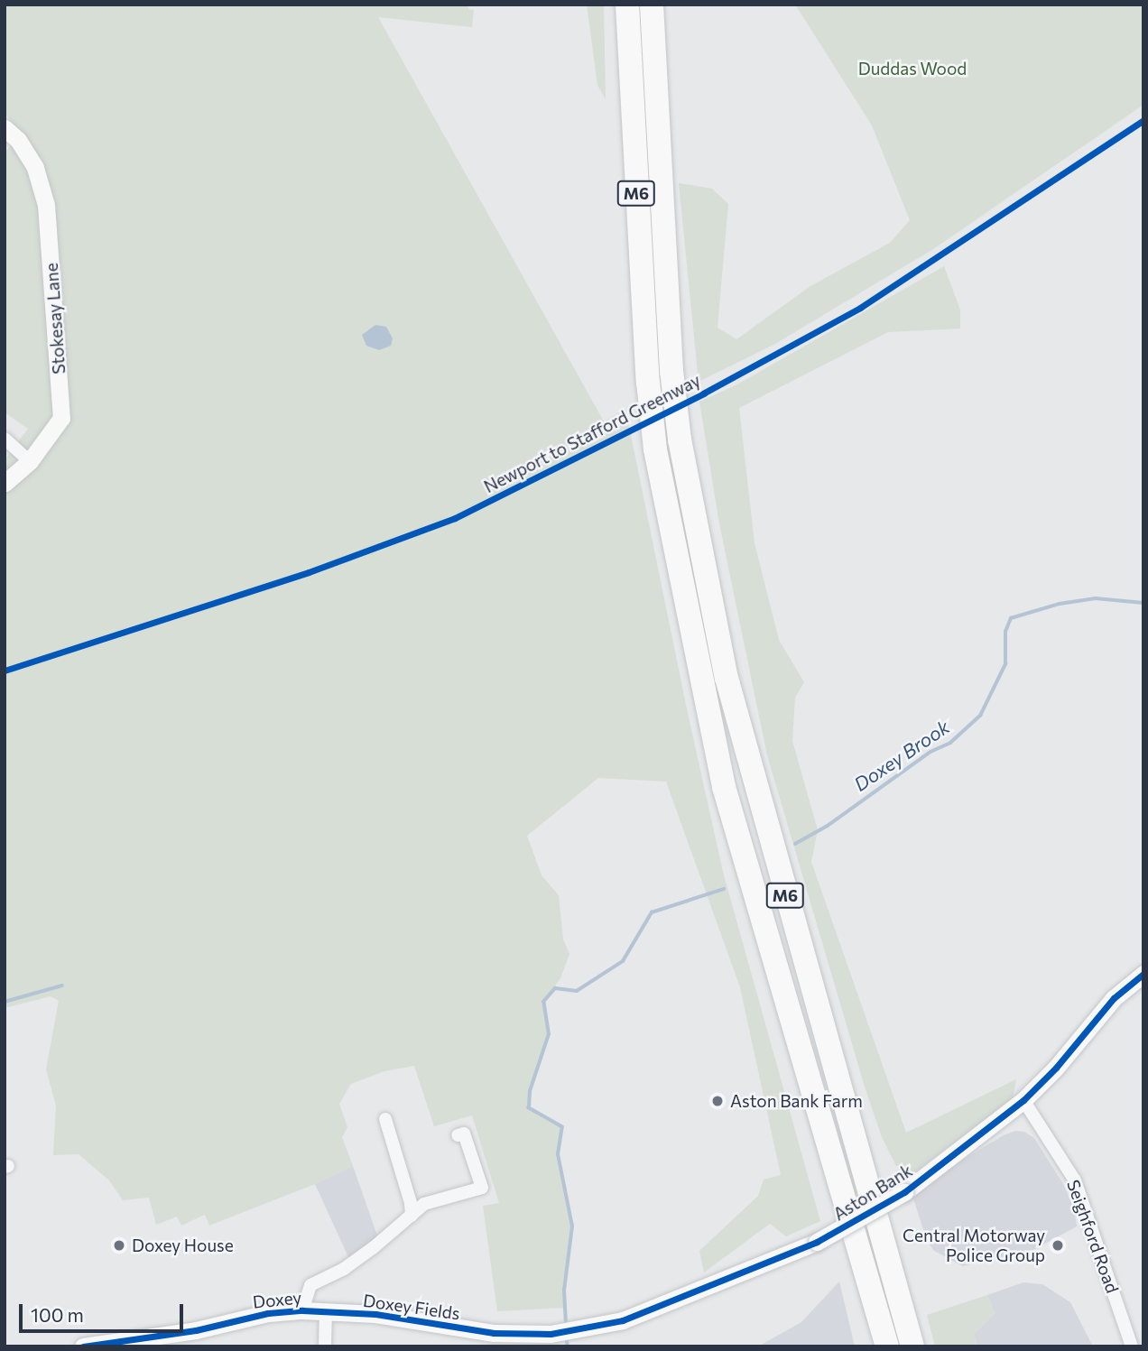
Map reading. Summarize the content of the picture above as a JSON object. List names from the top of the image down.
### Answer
{
  "streets": {
    "highway": ["M6"],
    "street": [
      "Stokesay Lane",
      "Aston Bank",
      "Seighford Road",
      "Doxey",
      "Doxey Fields"
    ],
    "cycle path": ["Newport to Stafford Greenway"]
  },
  "crossings": [
    ["Aston Bank", "Seighford Road"],
    ["Aston Bank", "Doxey Fields"],
    ["Doxey", "Doxey Fields"]
  ],
  "water": ["Doxey Brook"],
  "parks": ["Duddas Wood"],
  "places": ["Aston Bank Farm", "Doxey House", "Central Motorway Police Group"],
  "scale_bar": "100 m"
}
